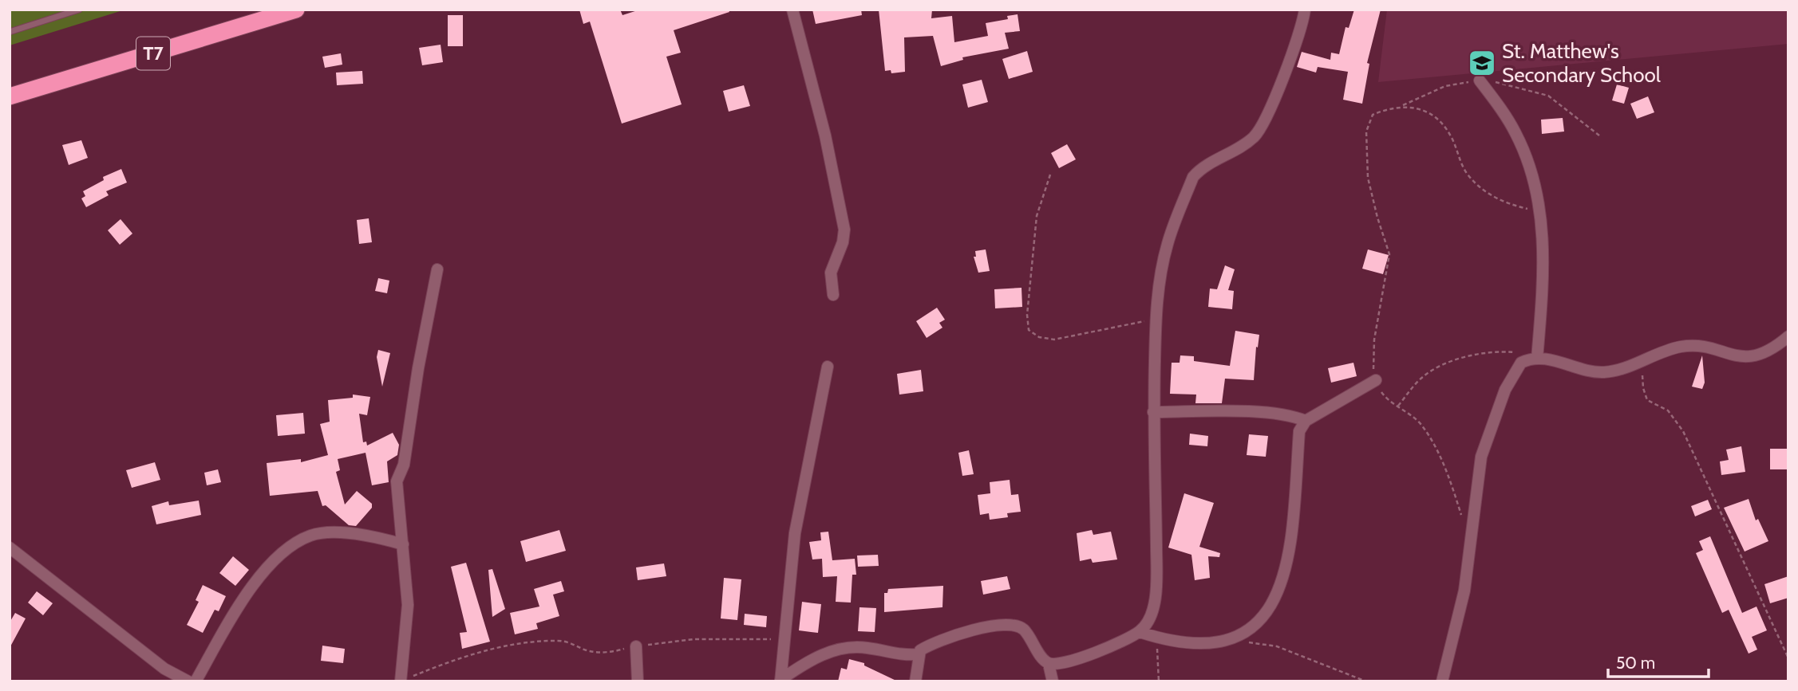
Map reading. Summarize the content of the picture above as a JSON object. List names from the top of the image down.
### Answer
{
  "streets": {
    "highway": ["T7"]
  },
  "places": {
    "school or university": ["St. Matthew's Secondary School"]
  },
  "scale_bar": "50 m"
}
